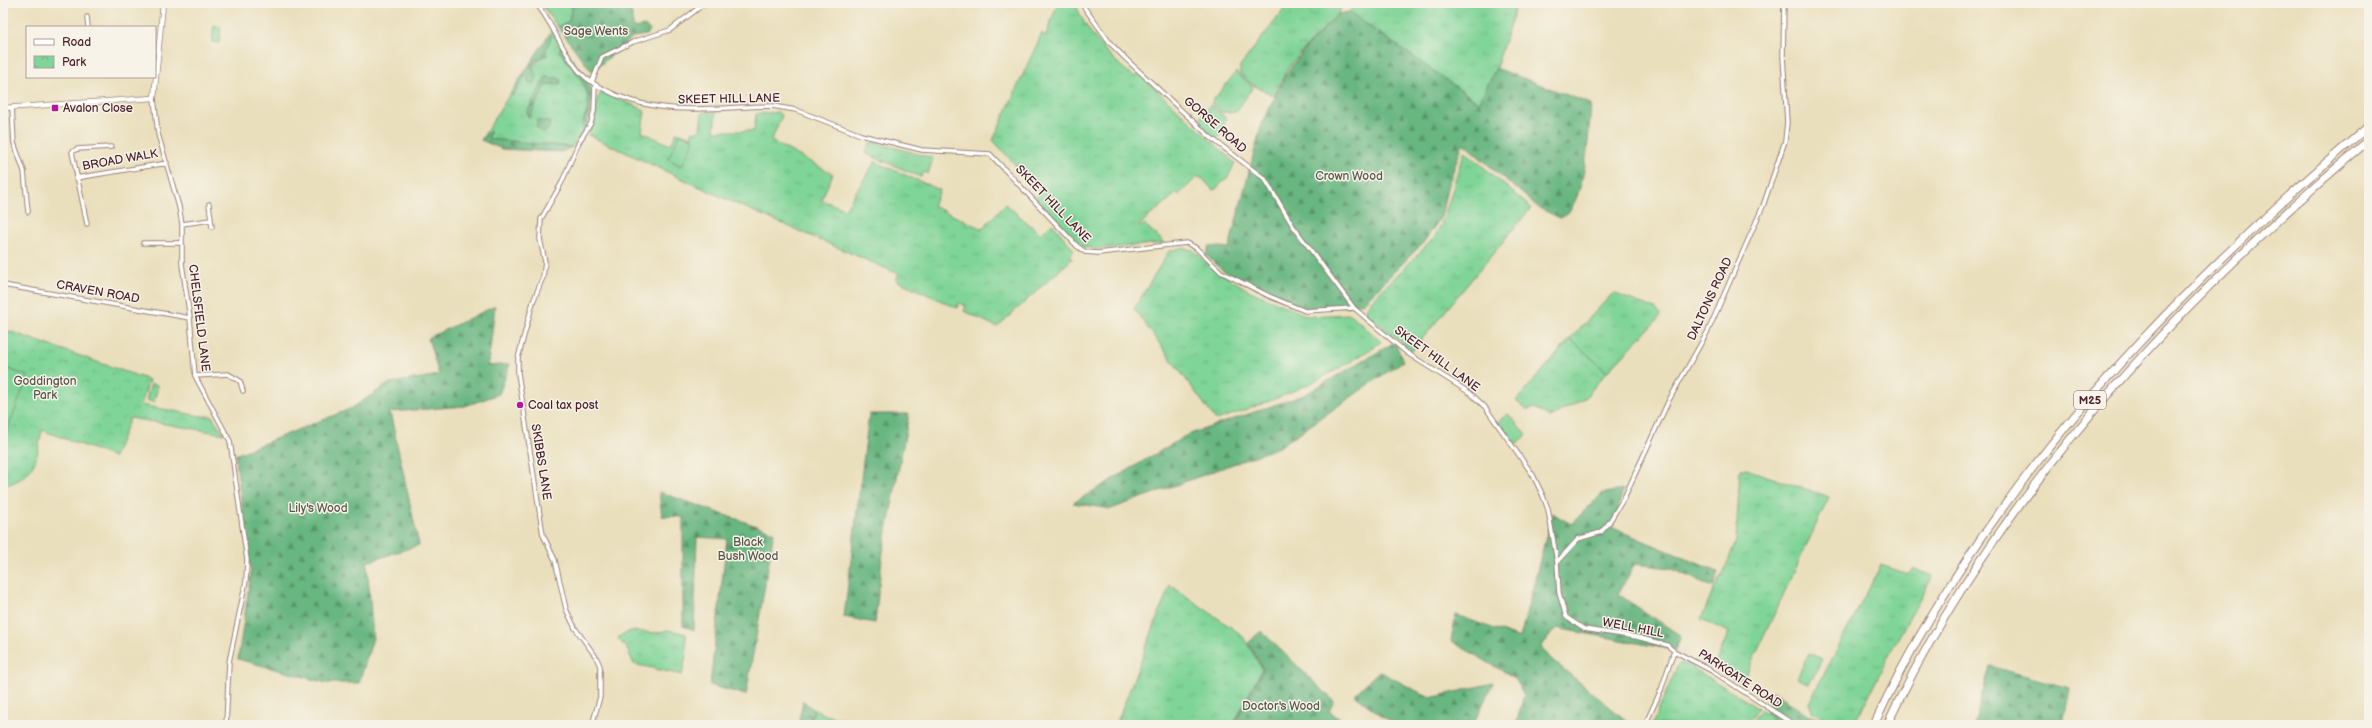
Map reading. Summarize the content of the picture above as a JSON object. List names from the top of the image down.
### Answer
{
  "streets": {
    "highway": ["M25"],
    "street": [
      "SKEET HILL LANE",
      "GORSE ROAD",
      "BROAD WALK",
      "CRAVEN ROAD",
      "DALTONS ROAD",
      "CHELSFIELD LANE",
      "SKIBBS LANE",
      "WELL HILL",
      "PARKGATE ROAD"
    ]
  },
  "crossings": [
    ["SKEET HILL LANE", "GORSE ROAD"],
    ["SKEET HILL LANE", "DALTONS ROAD"],
    ["SKEET HILL LANE", "SKIBBS LANE"],
    ["SKEET HILL LANE", "WELL HILL"],
    ["BROAD WALK", "CHELSFIELD LANE"],
    ["CRAVEN ROAD", "CHELSFIELD LANE"],
    ["DALTONS ROAD", "WELL HILL"],
    ["WELL HILL", "PARKGATE ROAD"]
  ],
  "parks": [
    "Sage Wents",
    "Crown Wood",
    "Goddington Park",
    "Lily's Wood",
    "Black Bush Wood",
    "Doctor's Wood"
  ],
  "places": {
    "transit": ["Avalon Close"],
    "other": ["Coal tax post"]
  },
  "legend": ["Road", "Park"]
}
